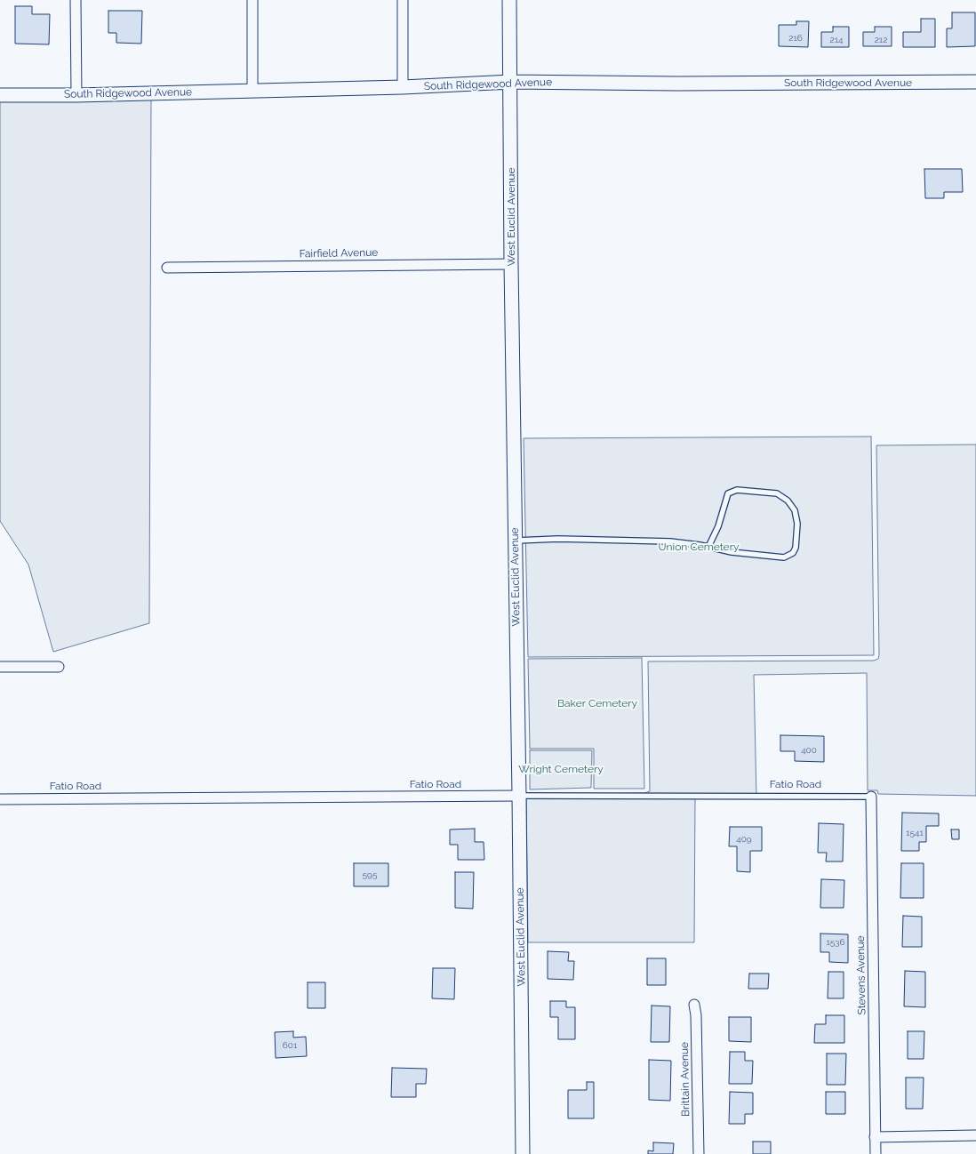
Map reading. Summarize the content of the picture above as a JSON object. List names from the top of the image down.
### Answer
{
  "streets": {
    "street": [
      "South Ridgewood Avenue",
      "West Euclid Avenue",
      "Fairfield Avenue",
      "Fatio Road",
      "Stevens Avenue",
      "Brittain Avenue"
    ]
  },
  "crossings": [
    ["South Ridgewood Avenue", "West Euclid Avenue"],
    ["West Euclid Avenue", "Fairfield Avenue"],
    ["West Euclid Avenue", "Fatio Road"],
    ["Fatio Road", "Stevens Avenue"]
  ],
  "parks": ["Union Cemetery", "Baker Cemetery", "Wright Cemetery"],
  "house_numbers": [
    "216",
    "214",
    "212",
    "400",
    "1541",
    "409",
    "595",
    "1536",
    "601"
  ]
}
